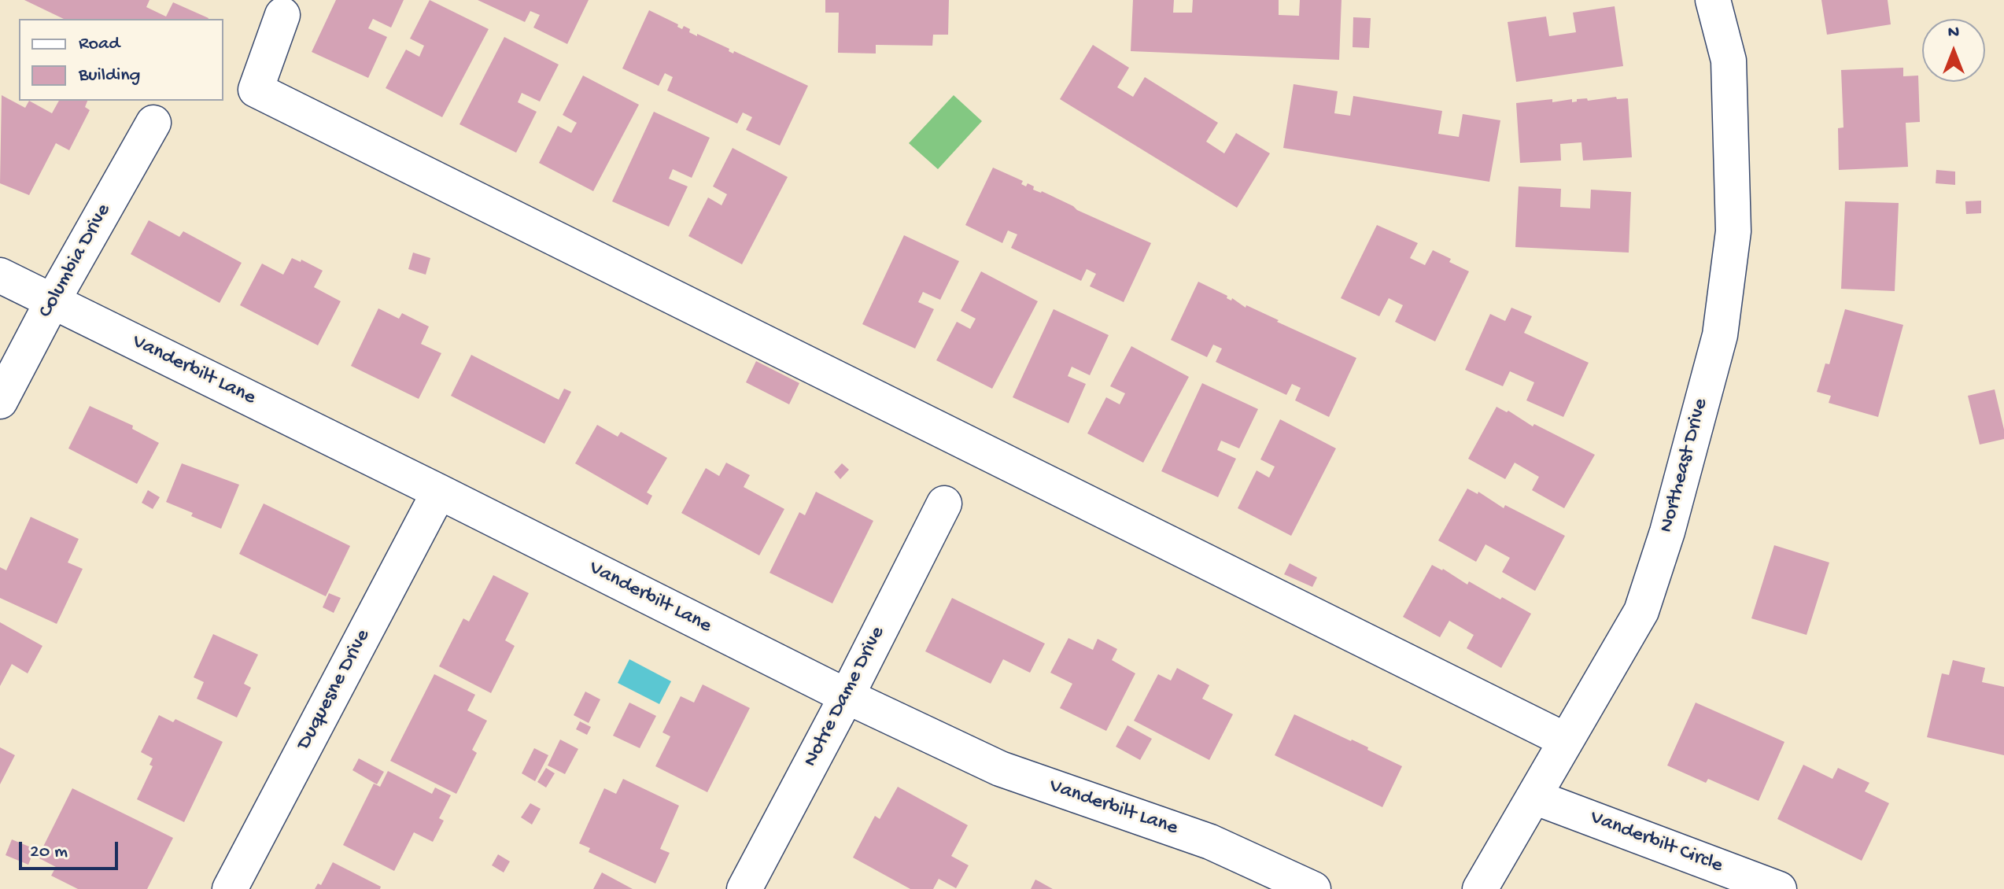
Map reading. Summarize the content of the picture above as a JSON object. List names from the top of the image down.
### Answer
{
  "streets": {
    "street": [
      "Columbia Drive",
      "Vanderbilt Lane",
      "Northeast Drive",
      "Duquesne Drive",
      "Notre Dame Drive",
      "Vanderbilt Circle"
    ]
  },
  "crossings": [
    ["Columbia Drive", "Vanderbilt Lane"],
    ["Vanderbilt Lane", "Duquesne Drive"],
    ["Vanderbilt Lane", "Notre Dame Drive"],
    ["Northeast Drive", "Vanderbilt Circle"]
  ],
  "legend": ["Road", "Building"],
  "scale_bar": "20 m",
  "north": "top"
}
